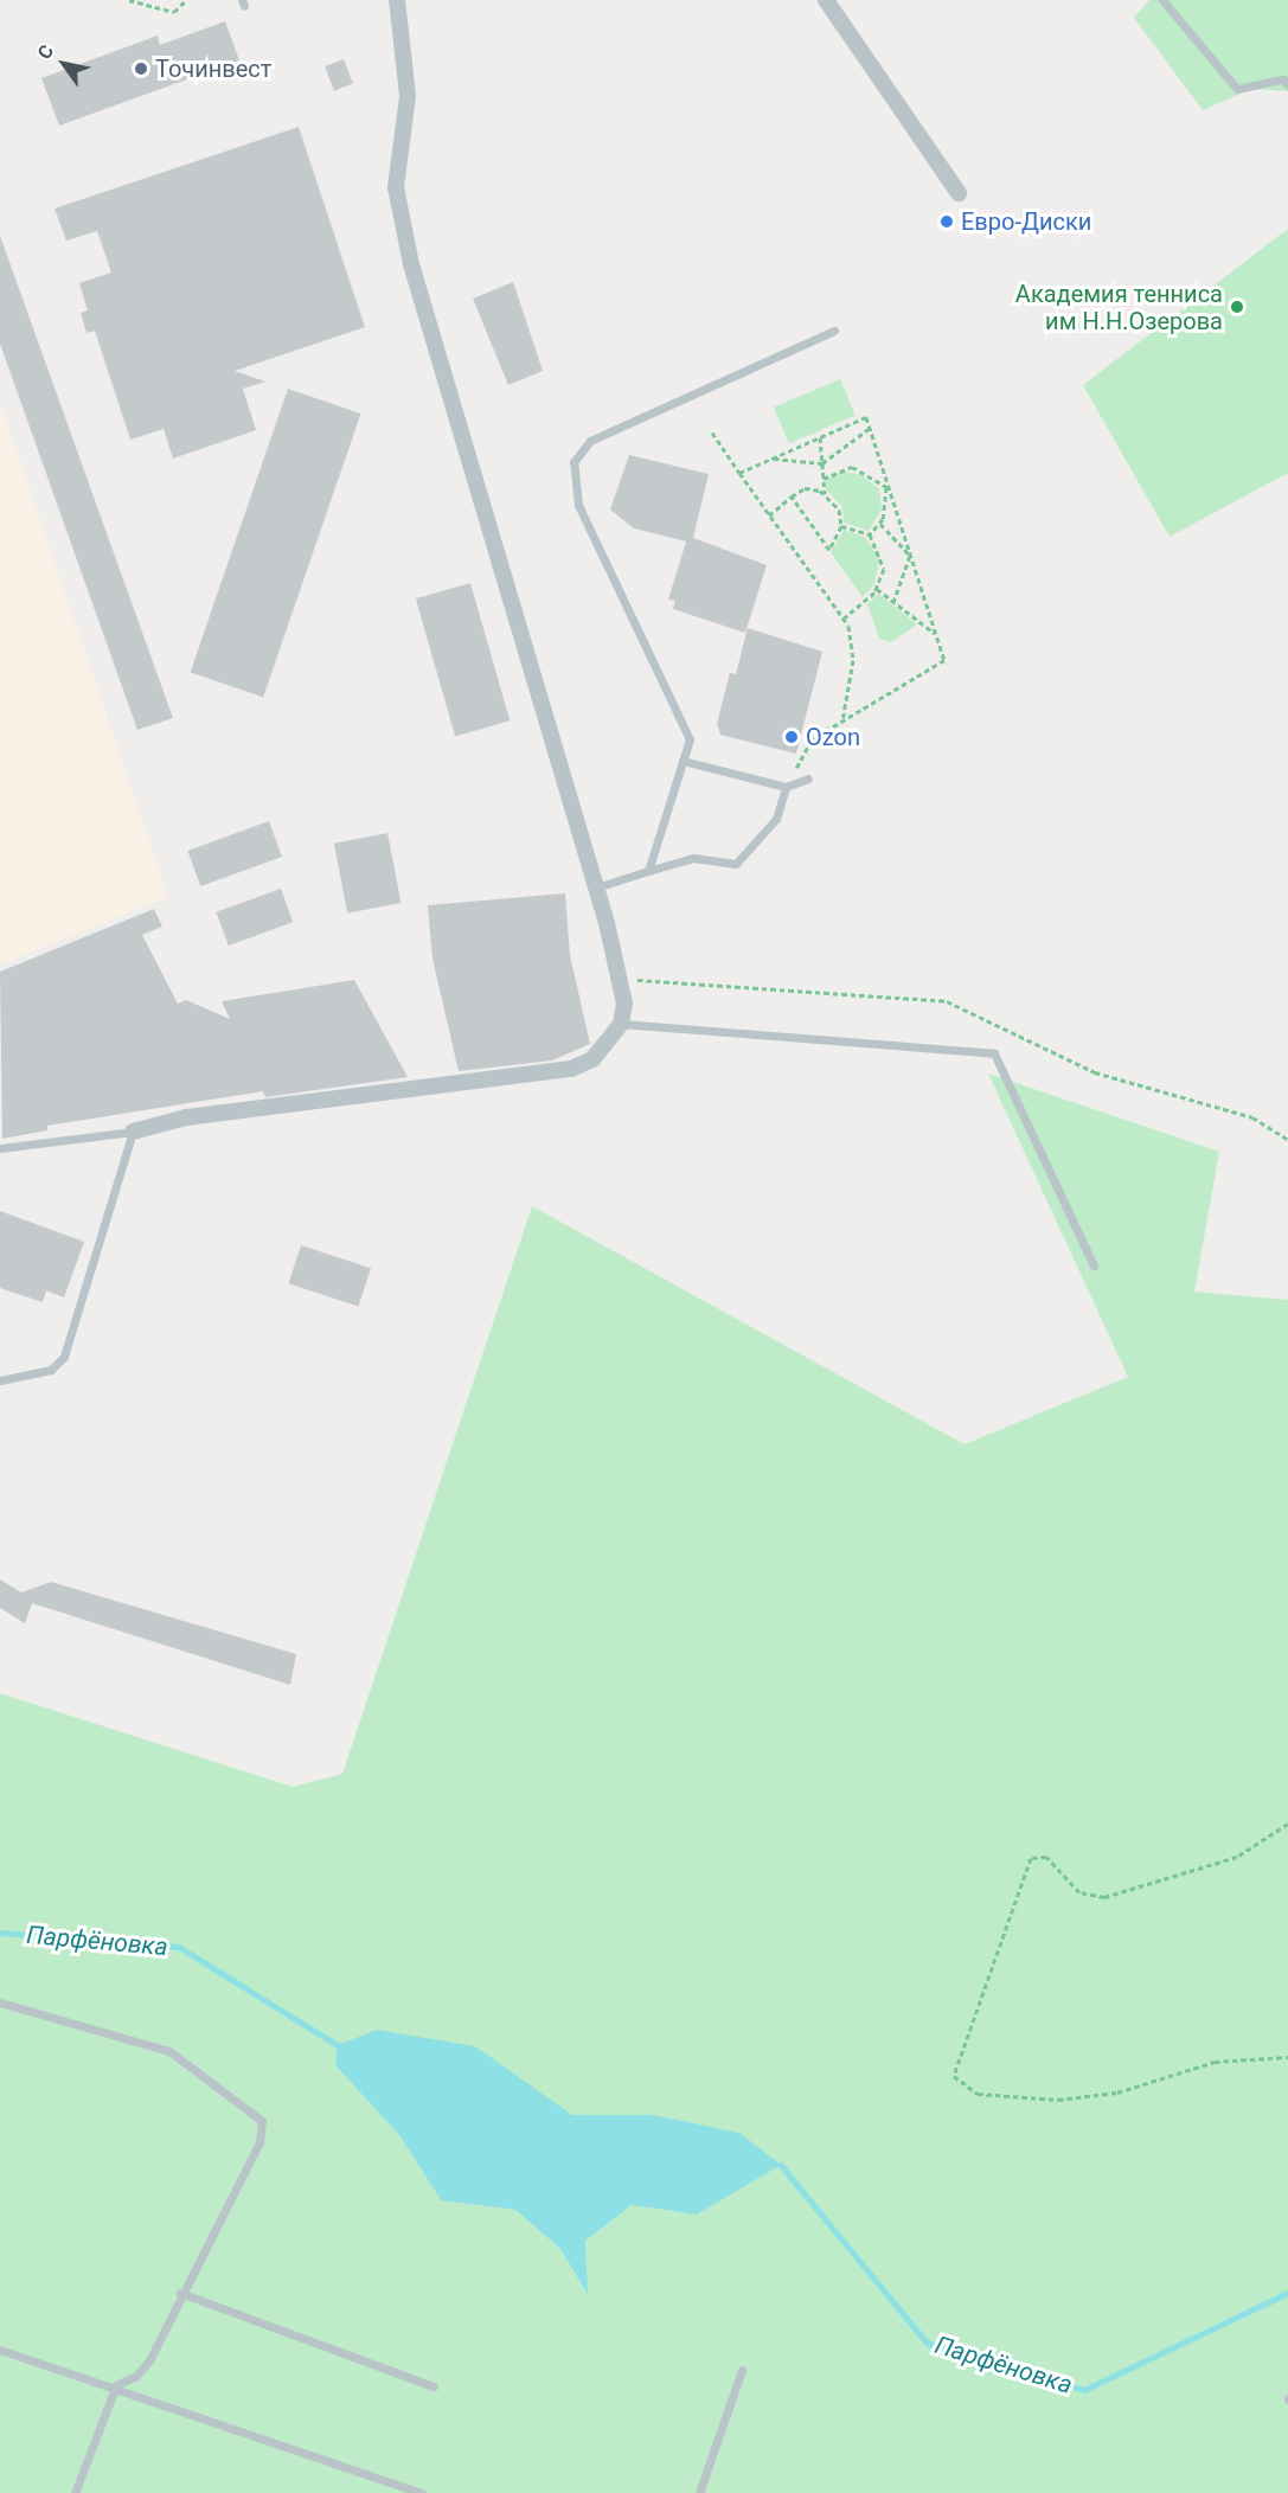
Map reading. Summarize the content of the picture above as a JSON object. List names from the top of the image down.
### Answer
{
  "water": ["Парфёновка"],
  "places": [
    "Точинвест",
    "Евро-Диски",
    "Академия тенниса им Н.Н.Озерова",
    "Ozon"
  ],
  "north": "top left"
}
